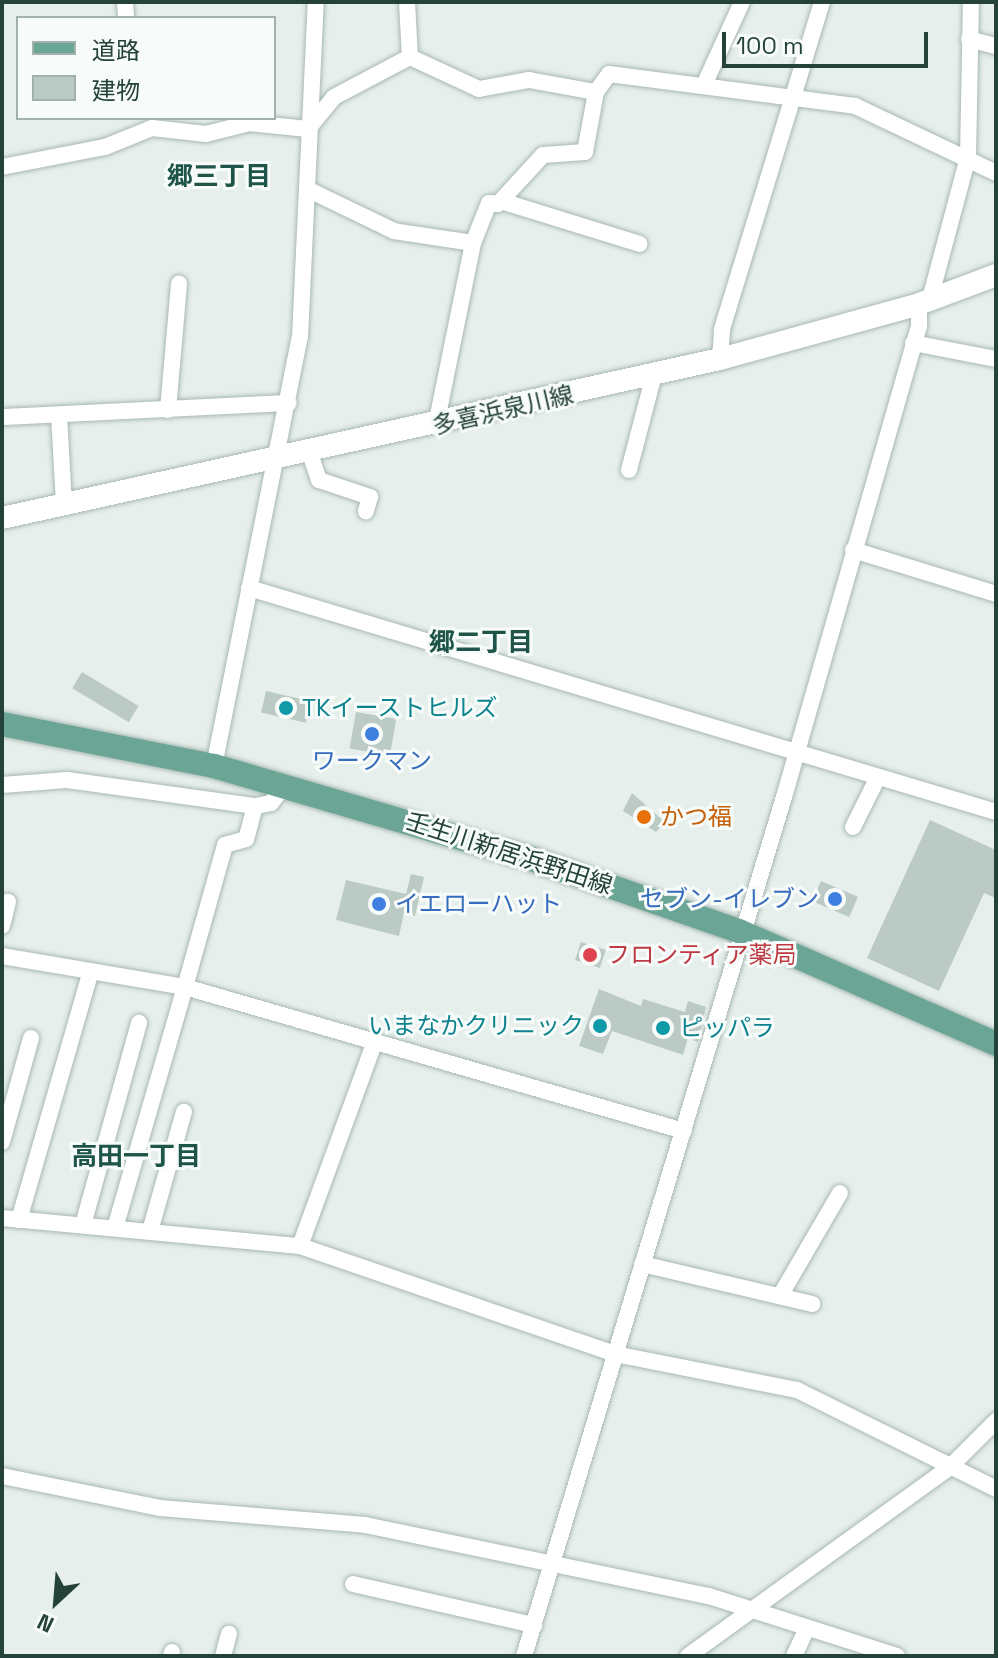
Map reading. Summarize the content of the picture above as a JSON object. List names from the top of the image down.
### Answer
{
  "streets": {
    "main road": ["多喜浜泉川線", "壬生川新居浜野田線"]
  },
  "districts": ["郷三丁目", "郷二丁目", "高田一丁目"],
  "places": [
    "TKイーストヒルズ",
    "ワークマン",
    "かつ福",
    "セブン-イレブン",
    "イエローハット",
    "フロンティア薬局",
    "いまなかクリニック",
    "ピッパラ"
  ],
  "legend": ["道路", "建物"],
  "scale_bar": "100 m",
  "north": "bottom left"
}
